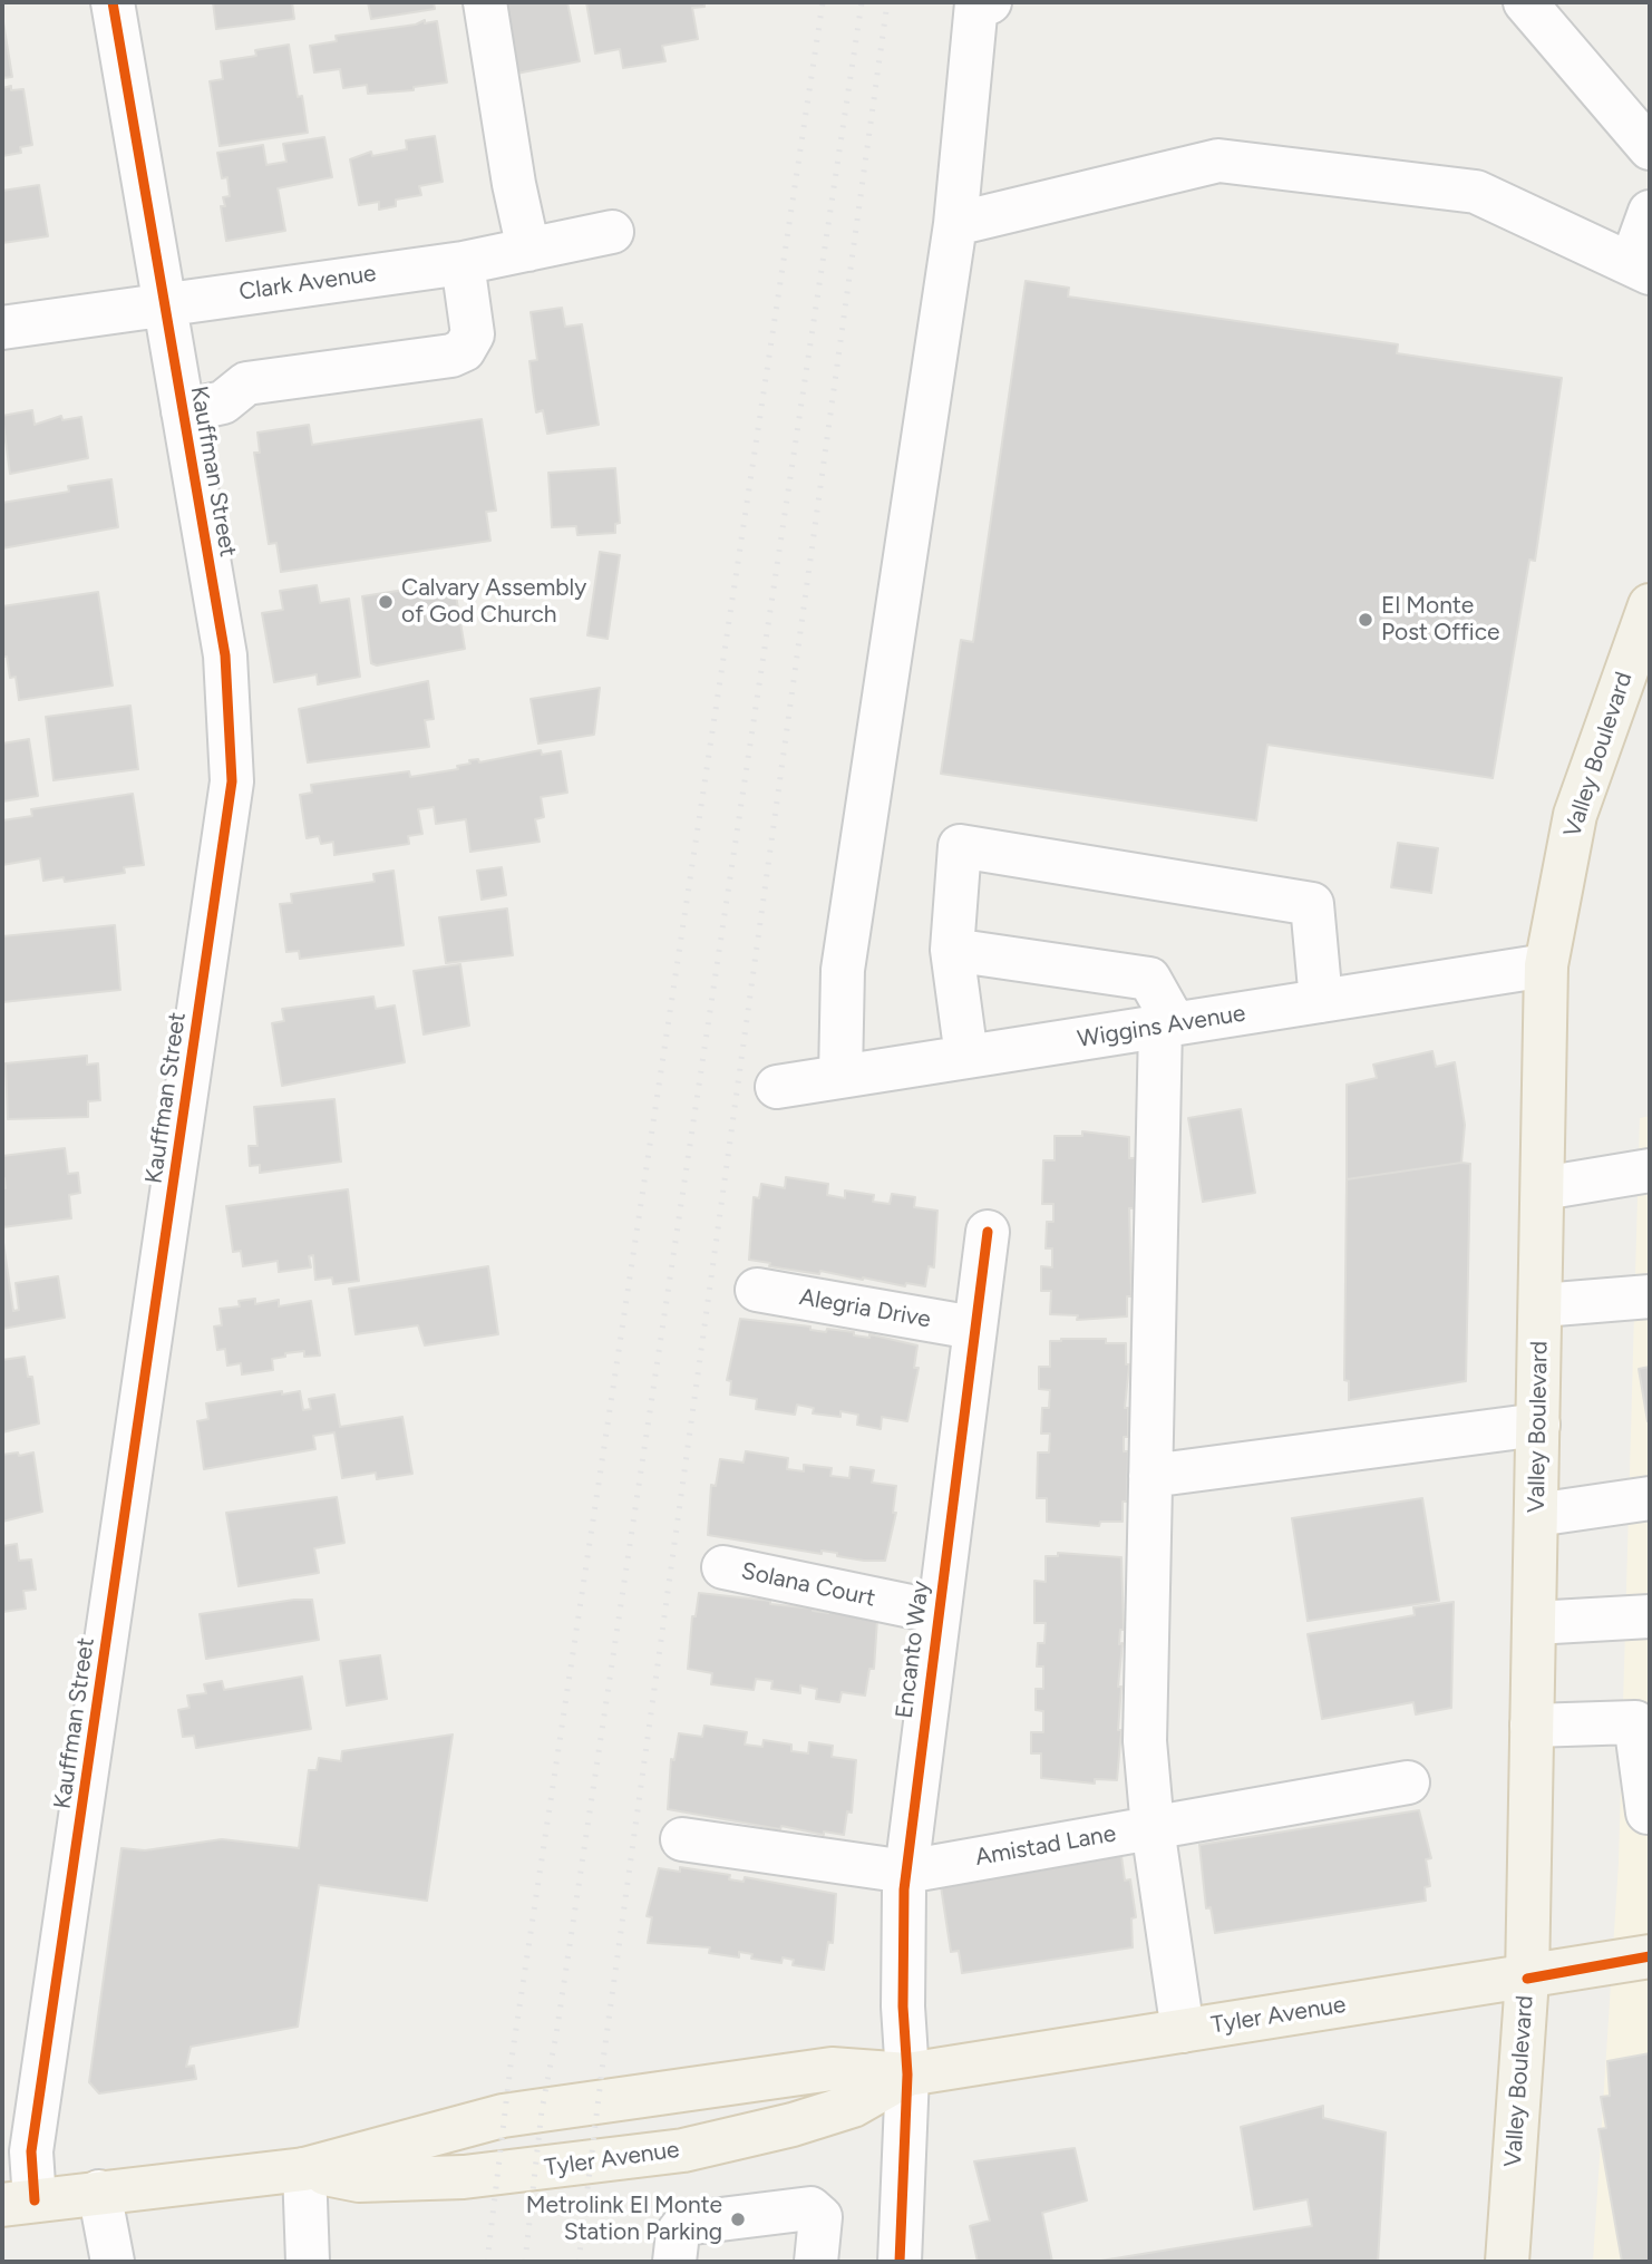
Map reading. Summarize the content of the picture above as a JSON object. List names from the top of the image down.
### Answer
{
  "streets": {
    "main road": ["Valley Boulevard", "Tyler Avenue"],
    "street": [
      "Clark Avenue",
      "Kauffman Street",
      "Wiggins Avenue",
      "Alegria Drive",
      "Solana Court",
      "Encanto Way",
      "Amistad Lane"
    ]
  },
  "crossings": [
    ["Clark Avenue", "Kauffman Street"],
    ["Kauffman Street", "Tyler Avenue"],
    ["Valley Boulevard", "Wiggins Avenue"],
    ["Valley Boulevard", "Tyler Avenue"],
    ["Alegria Drive", "Encanto Way"],
    ["Solana Court", "Encanto Way"],
    ["Encanto Way", "Amistad Lane"],
    ["Encanto Way", "Tyler Avenue"]
  ],
  "places": ["Calvary Assembly of God Church", "El Monte Post Office", "Metrolink El Monte Station Parking"]
}
